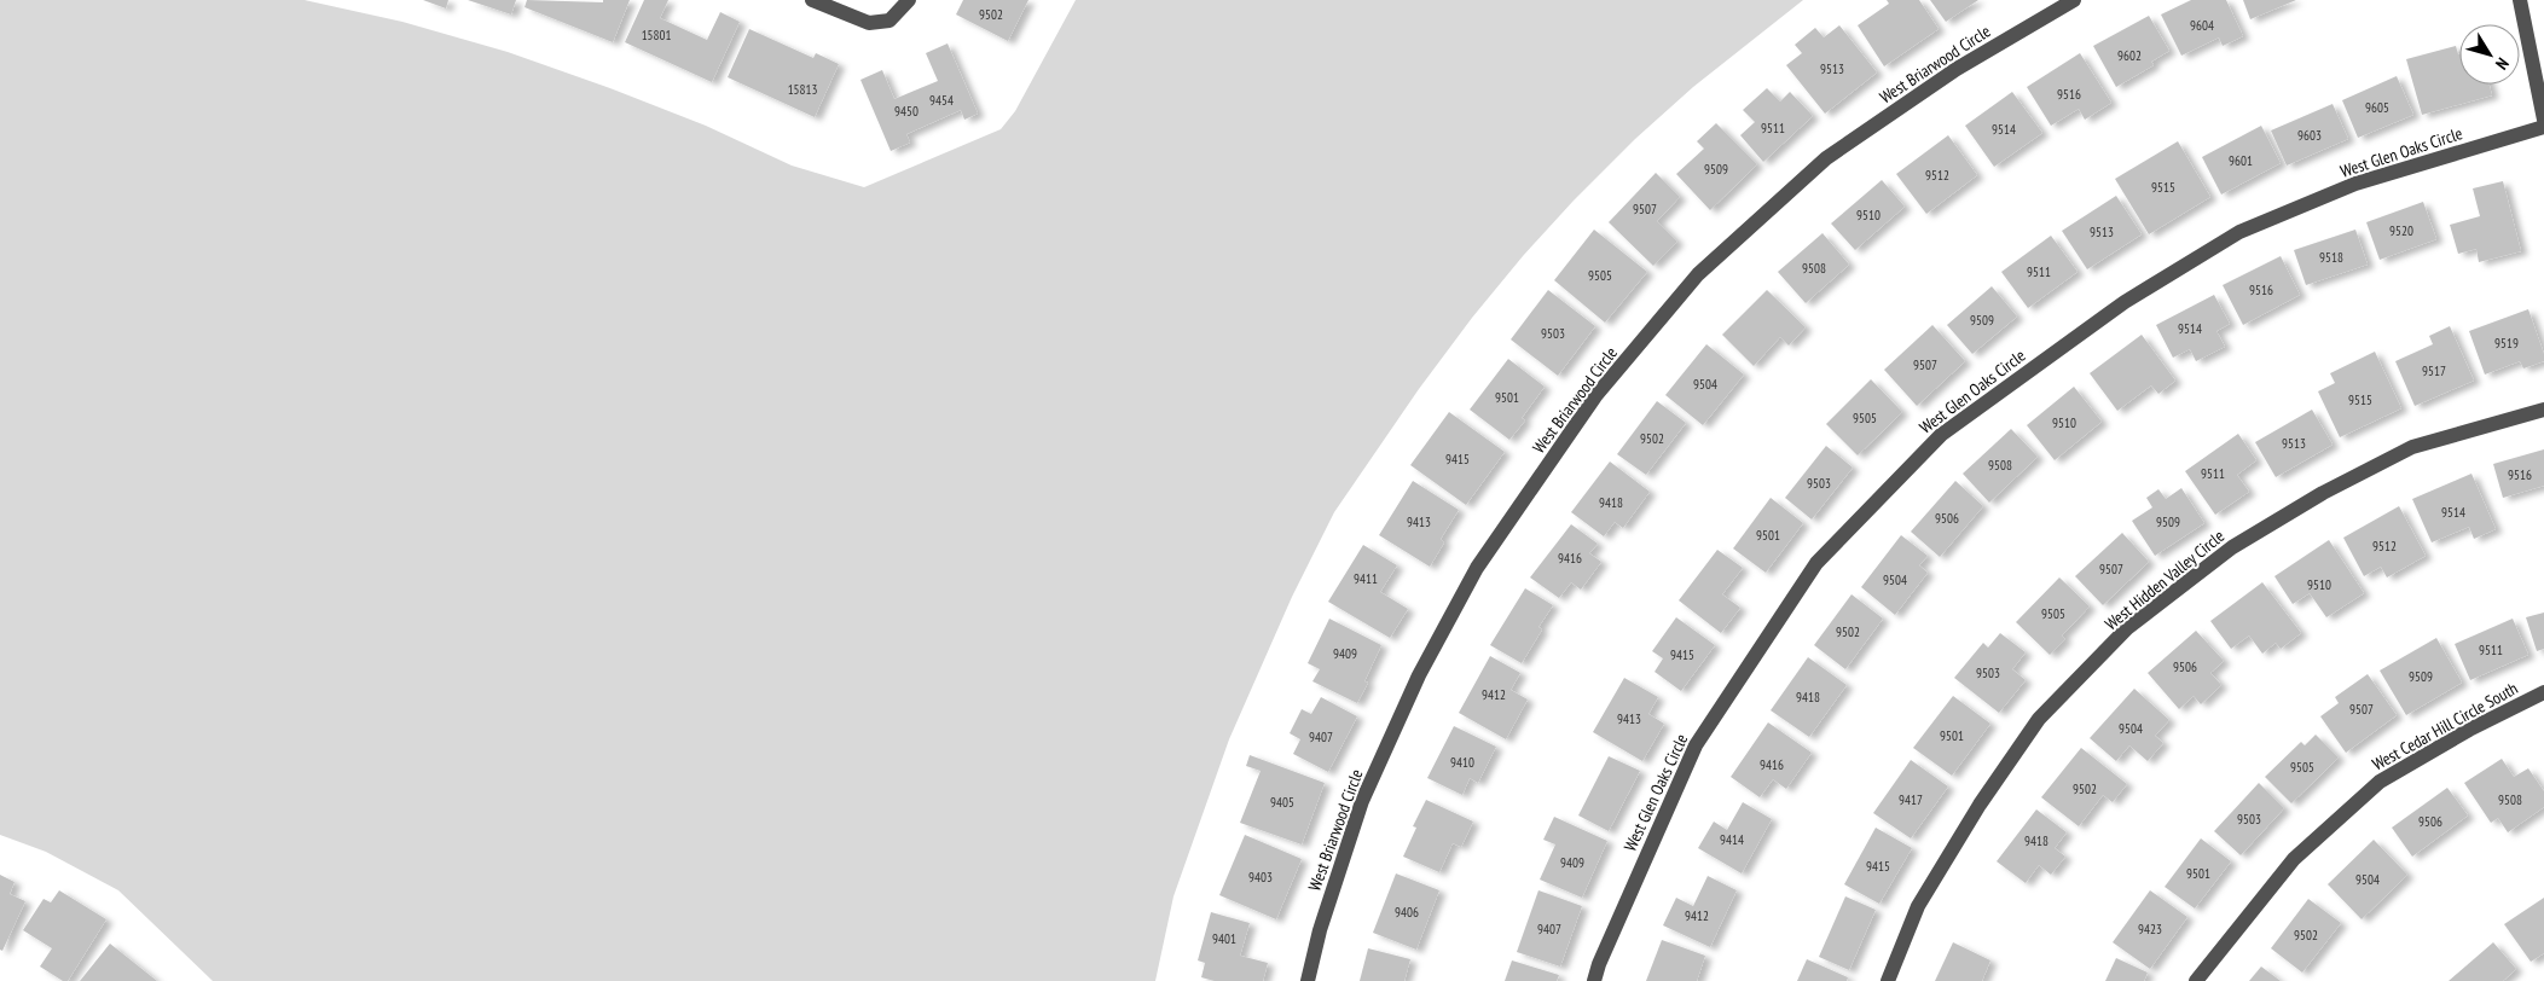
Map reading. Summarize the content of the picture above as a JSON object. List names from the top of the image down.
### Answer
{
  "streets": {
    "street": [
      "West Briarwood Circle",
      "West Glen Oaks Circle",
      "West Hidden Valley Circle",
      "West Cedar Hill Circle South"
    ]
  },
  "house_numbers": [
    "9502",
    "9604",
    "15801",
    "9602",
    "9513",
    "15813",
    "9516",
    "9454",
    "9605",
    "9450",
    "9511",
    "9514",
    "9603",
    "9601",
    "9509",
    "9512",
    "9515",
    "9507",
    "9510",
    "9520",
    "9513",
    "9518",
    "9508",
    "9511",
    "9505",
    "9516",
    "9509",
    "9514",
    "9503",
    "9519",
    "9507",
    "9517",
    "9504",
    "9501",
    "9515",
    "9505",
    "9510",
    "9502",
    "9513",
    "9415",
    "9508",
    "9511",
    "9516",
    "9503",
    "9418",
    "9514",
    "9506",
    "9413",
    "9509",
    "9501",
    "9512",
    "9416",
    "9507",
    "9411",
    "9504",
    "9510",
    "9505",
    "9502",
    "9511",
    "9409",
    "9415",
    "9506",
    "9503",
    "9509",
    "9412",
    "9418",
    "9507",
    "9413",
    "9504",
    "9501",
    "9407",
    "9410",
    "9416",
    "9505",
    "9502",
    "9417",
    "9508",
    "9405",
    "9503",
    "9506",
    "9414",
    "9418",
    "9409",
    "9415",
    "9501",
    "9403",
    "9504",
    "9406",
    "9412",
    "9407",
    "9423",
    "9502",
    "9401"
  ],
  "north": "bottom right"
}
